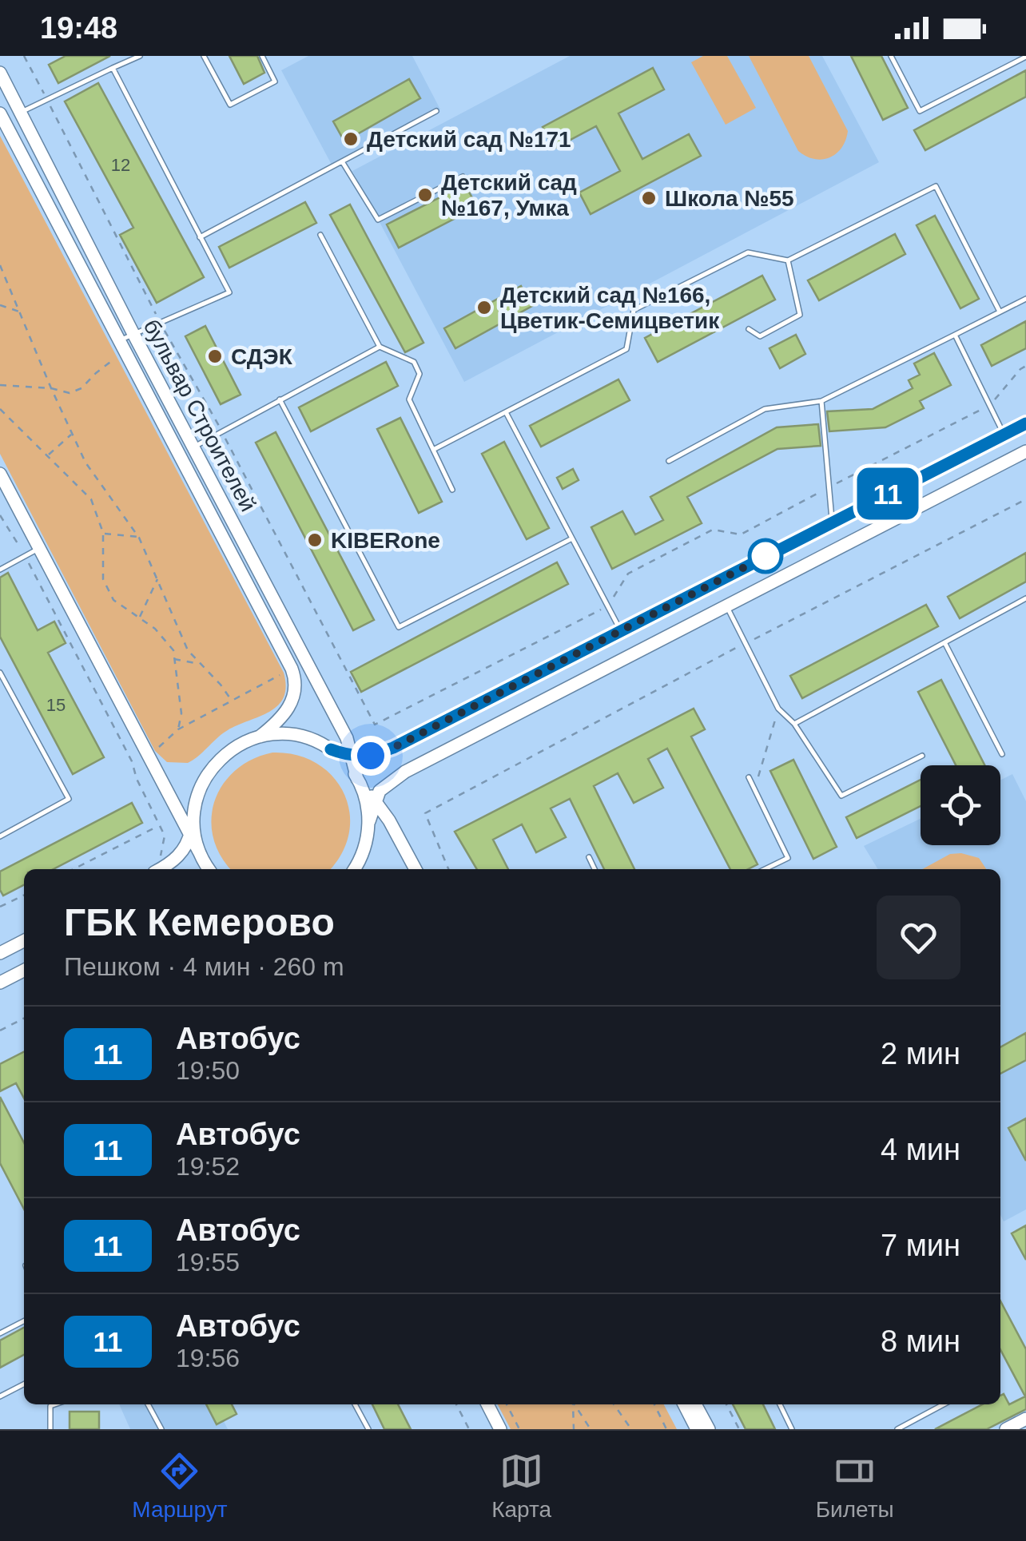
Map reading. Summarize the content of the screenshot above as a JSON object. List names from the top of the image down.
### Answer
{
  "streets": {
    "main road": ["бульвар Строителей"]
  },
  "places": [
    "Детский сад №171",
    "Детский сад №167, Умка",
    "Школа №55",
    "Детский сад №166, Цветик-Семицветик",
    "СДЭК",
    "KIBERone"
  ],
  "lines": ["bus line 11"],
  "house_numbers": ["12", "15"],
  "page": {
    "status": "19:48",
    "on_map": "11",
    "heading": ["ГБК Кемерово", "Пешком · 4 мин · 260 m"],
    "list": [
      {
        "mark": "11",
        "name": "Автобус",
        "note": "19:50",
        "value": "2 мин"
      },
      {
        "mark": "11",
        "name": "Автобус",
        "note": "19:52",
        "value": "4 мин"
      },
      {
        "mark": "11",
        "name": "Автобус",
        "note": "19:55",
        "value": "7 мин"
      },
      {
        "mark": "11",
        "name": "Автобус",
        "note": "19:56",
        "value": "8 мин"
      }
    ],
    "tabs": ["Маршрут", "Карта", "Билеты"]
  }
}
